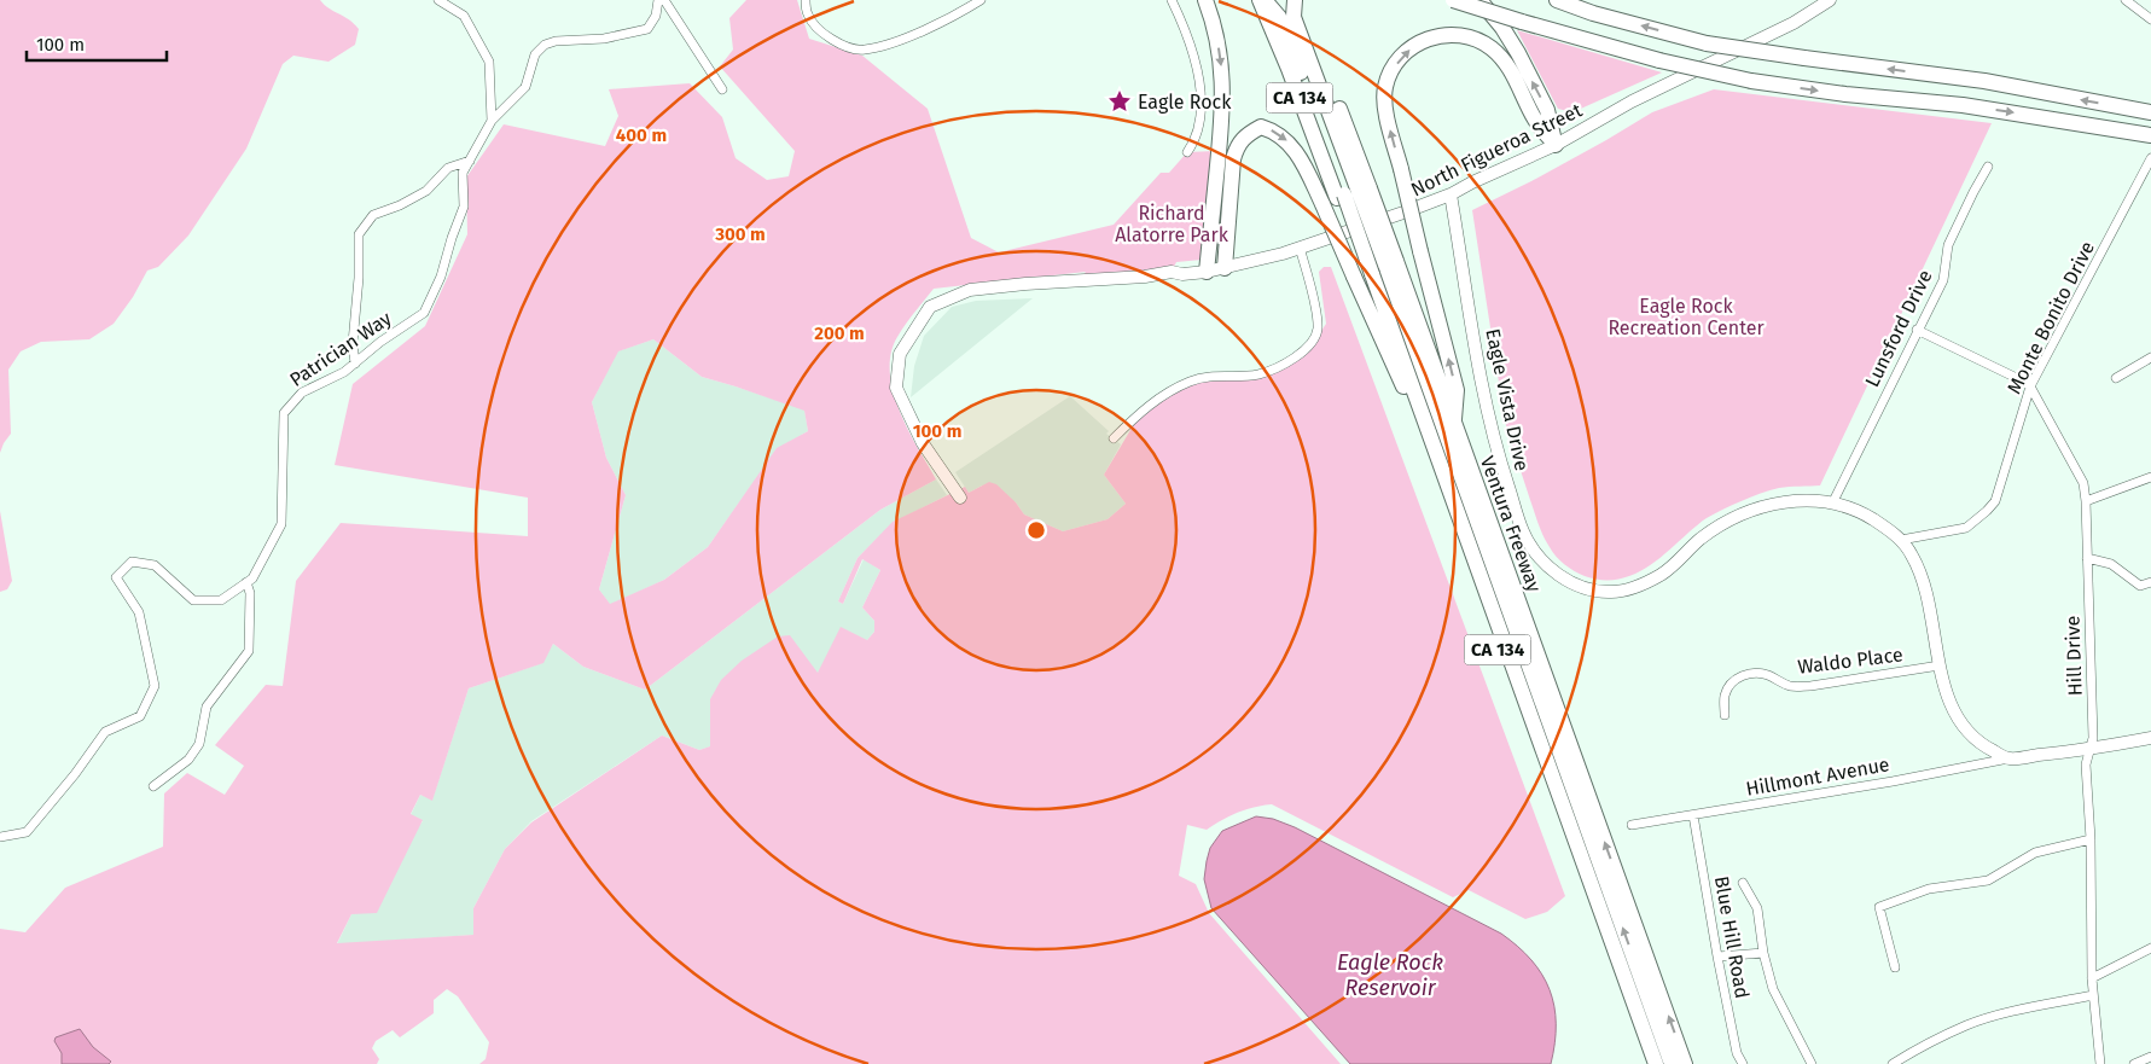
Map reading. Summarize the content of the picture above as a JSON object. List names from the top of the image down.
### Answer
{
  "streets": {
    "highway": ["CA 134", "Ventura Freeway"],
    "street": [
      "North Figueroa Street",
      "Monte Bonito Drive",
      "Lunsford Drive",
      "Patrician Way",
      "Eagle Vista Drive",
      "Hill Drive",
      "Waldo Place",
      "Hillmont Avenue",
      "Blue Hill Road"
    ]
  },
  "crossings": [
    ["CA 134", "Ventura Freeway"],
    ["North Figueroa Street", "Eagle Vista Drive"],
    ["Monte Bonito Drive", "Eagle Vista Drive"],
    ["Monte Bonito Drive", "Hill Drive"],
    ["Lunsford Drive", "Eagle Vista Drive"],
    ["Eagle Vista Drive", "Waldo Place"],
    ["Eagle Vista Drive", "Hillmont Avenue"],
    ["Hillmont Avenue", "Blue Hill Road"]
  ],
  "water": ["Eagle Rock Reservoir"],
  "parks": ["Richard Alatorre Park", "Eagle Rock Recreation Center"],
  "places": {
    "place": ["Eagle Rock"]
  },
  "scale_bar": "100 m",
  "rings": [
    "400 m",
    "300 m",
    "200 m",
    "100 m"
  ]
}
